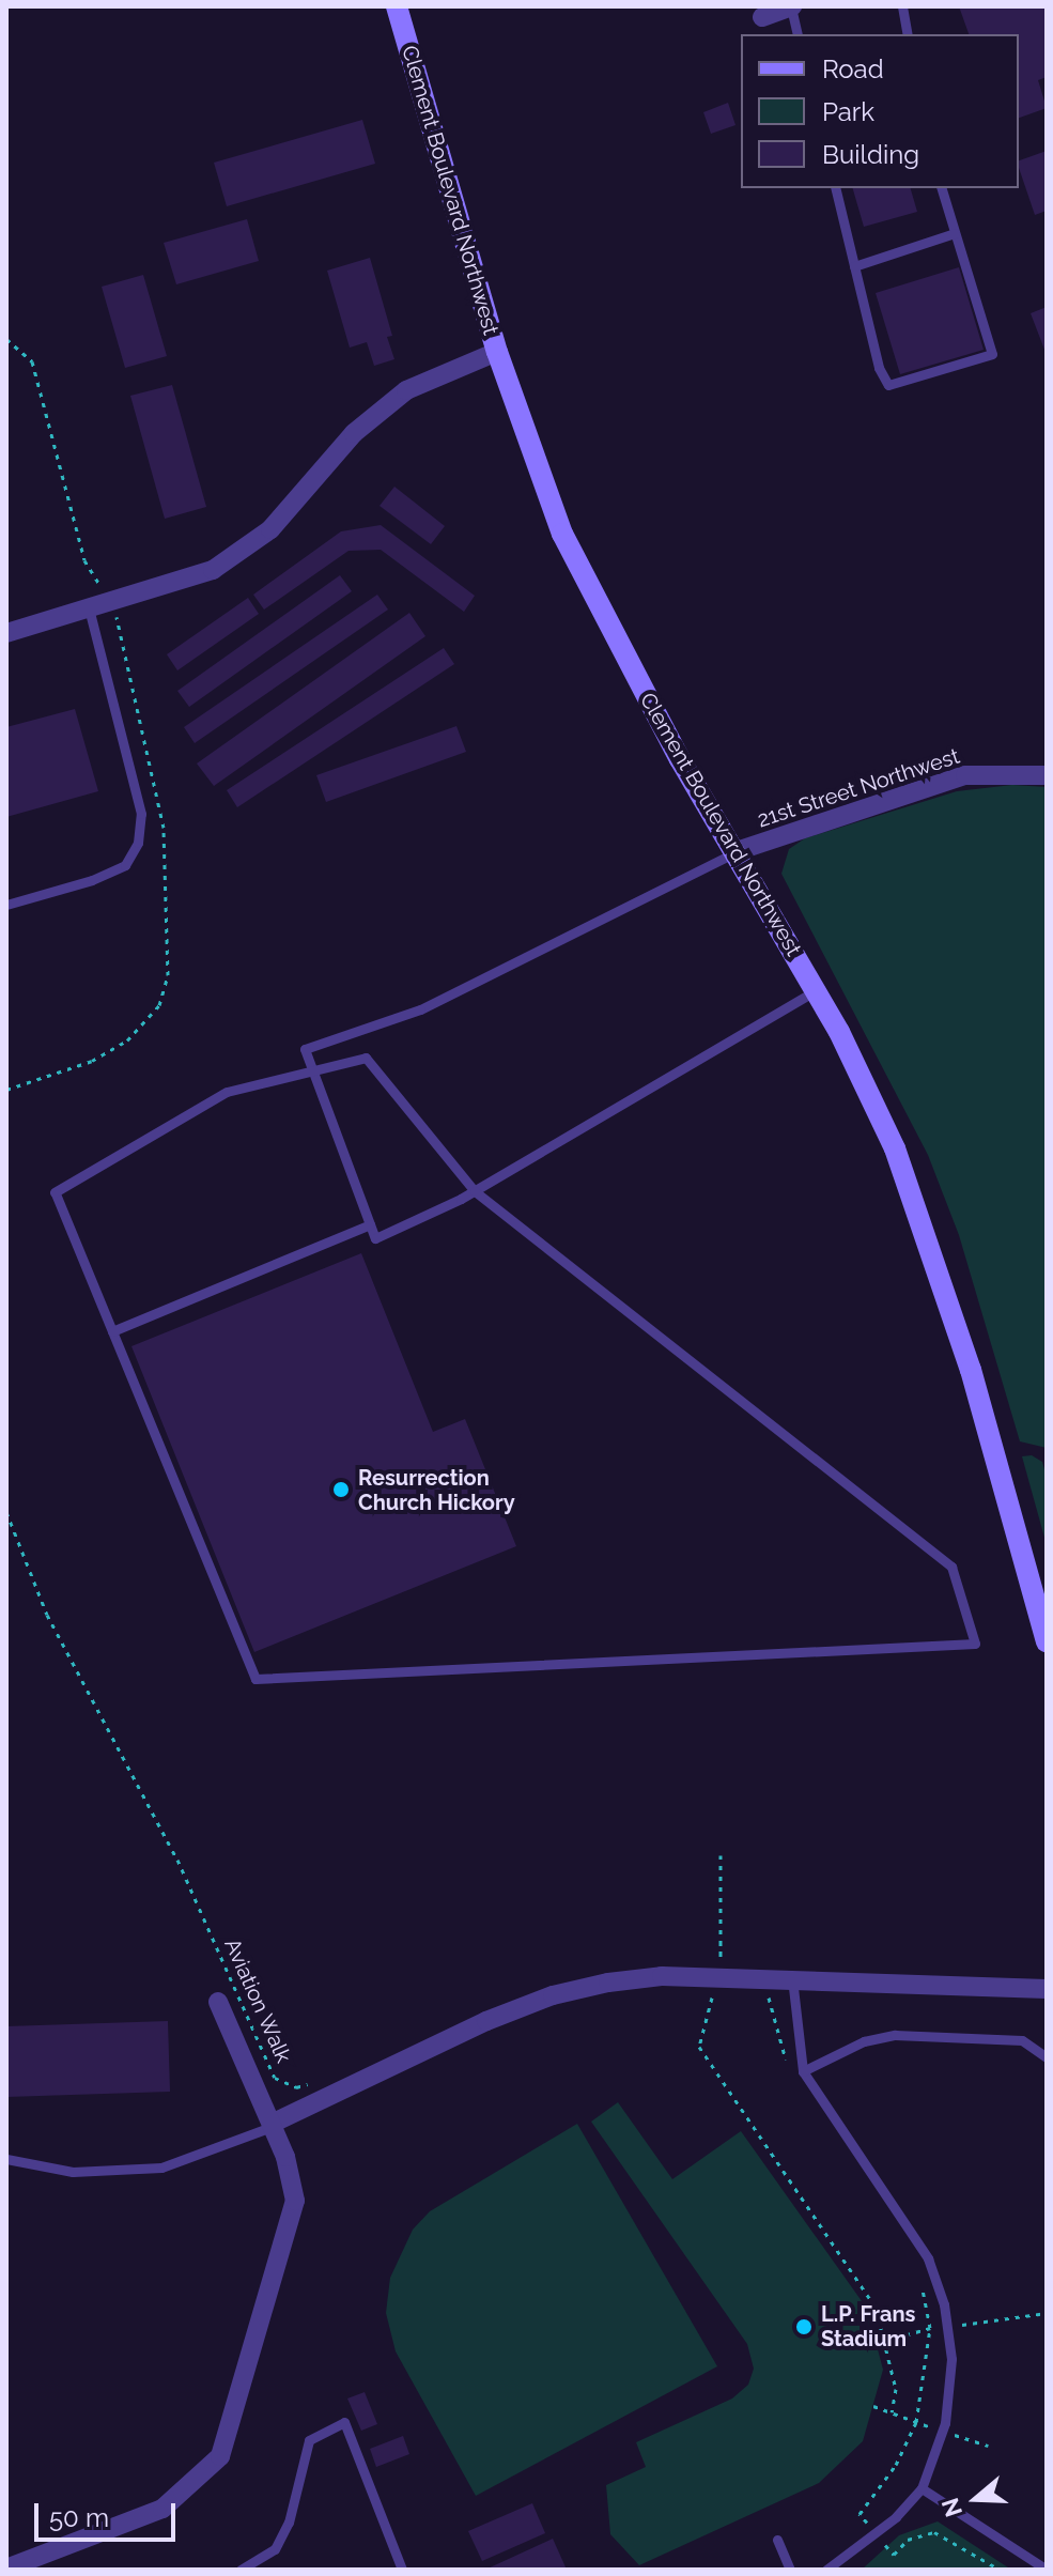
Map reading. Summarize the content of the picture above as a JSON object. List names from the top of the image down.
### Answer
{
  "streets": {
    "street": ["Clement Boulevard Northwest", "21st Street Northwest"],
    "path": ["Aviation Walk"]
  },
  "crossings": [
    ["Clement Boulevard Northwest", "21st Street Northwest"]
  ],
  "places": ["Resurrection Church Hickory", "L.P. Frans Stadium"],
  "legend": ["Road", "Park", "Building"],
  "scale_bar": "50 m",
  "north": "left"
}
